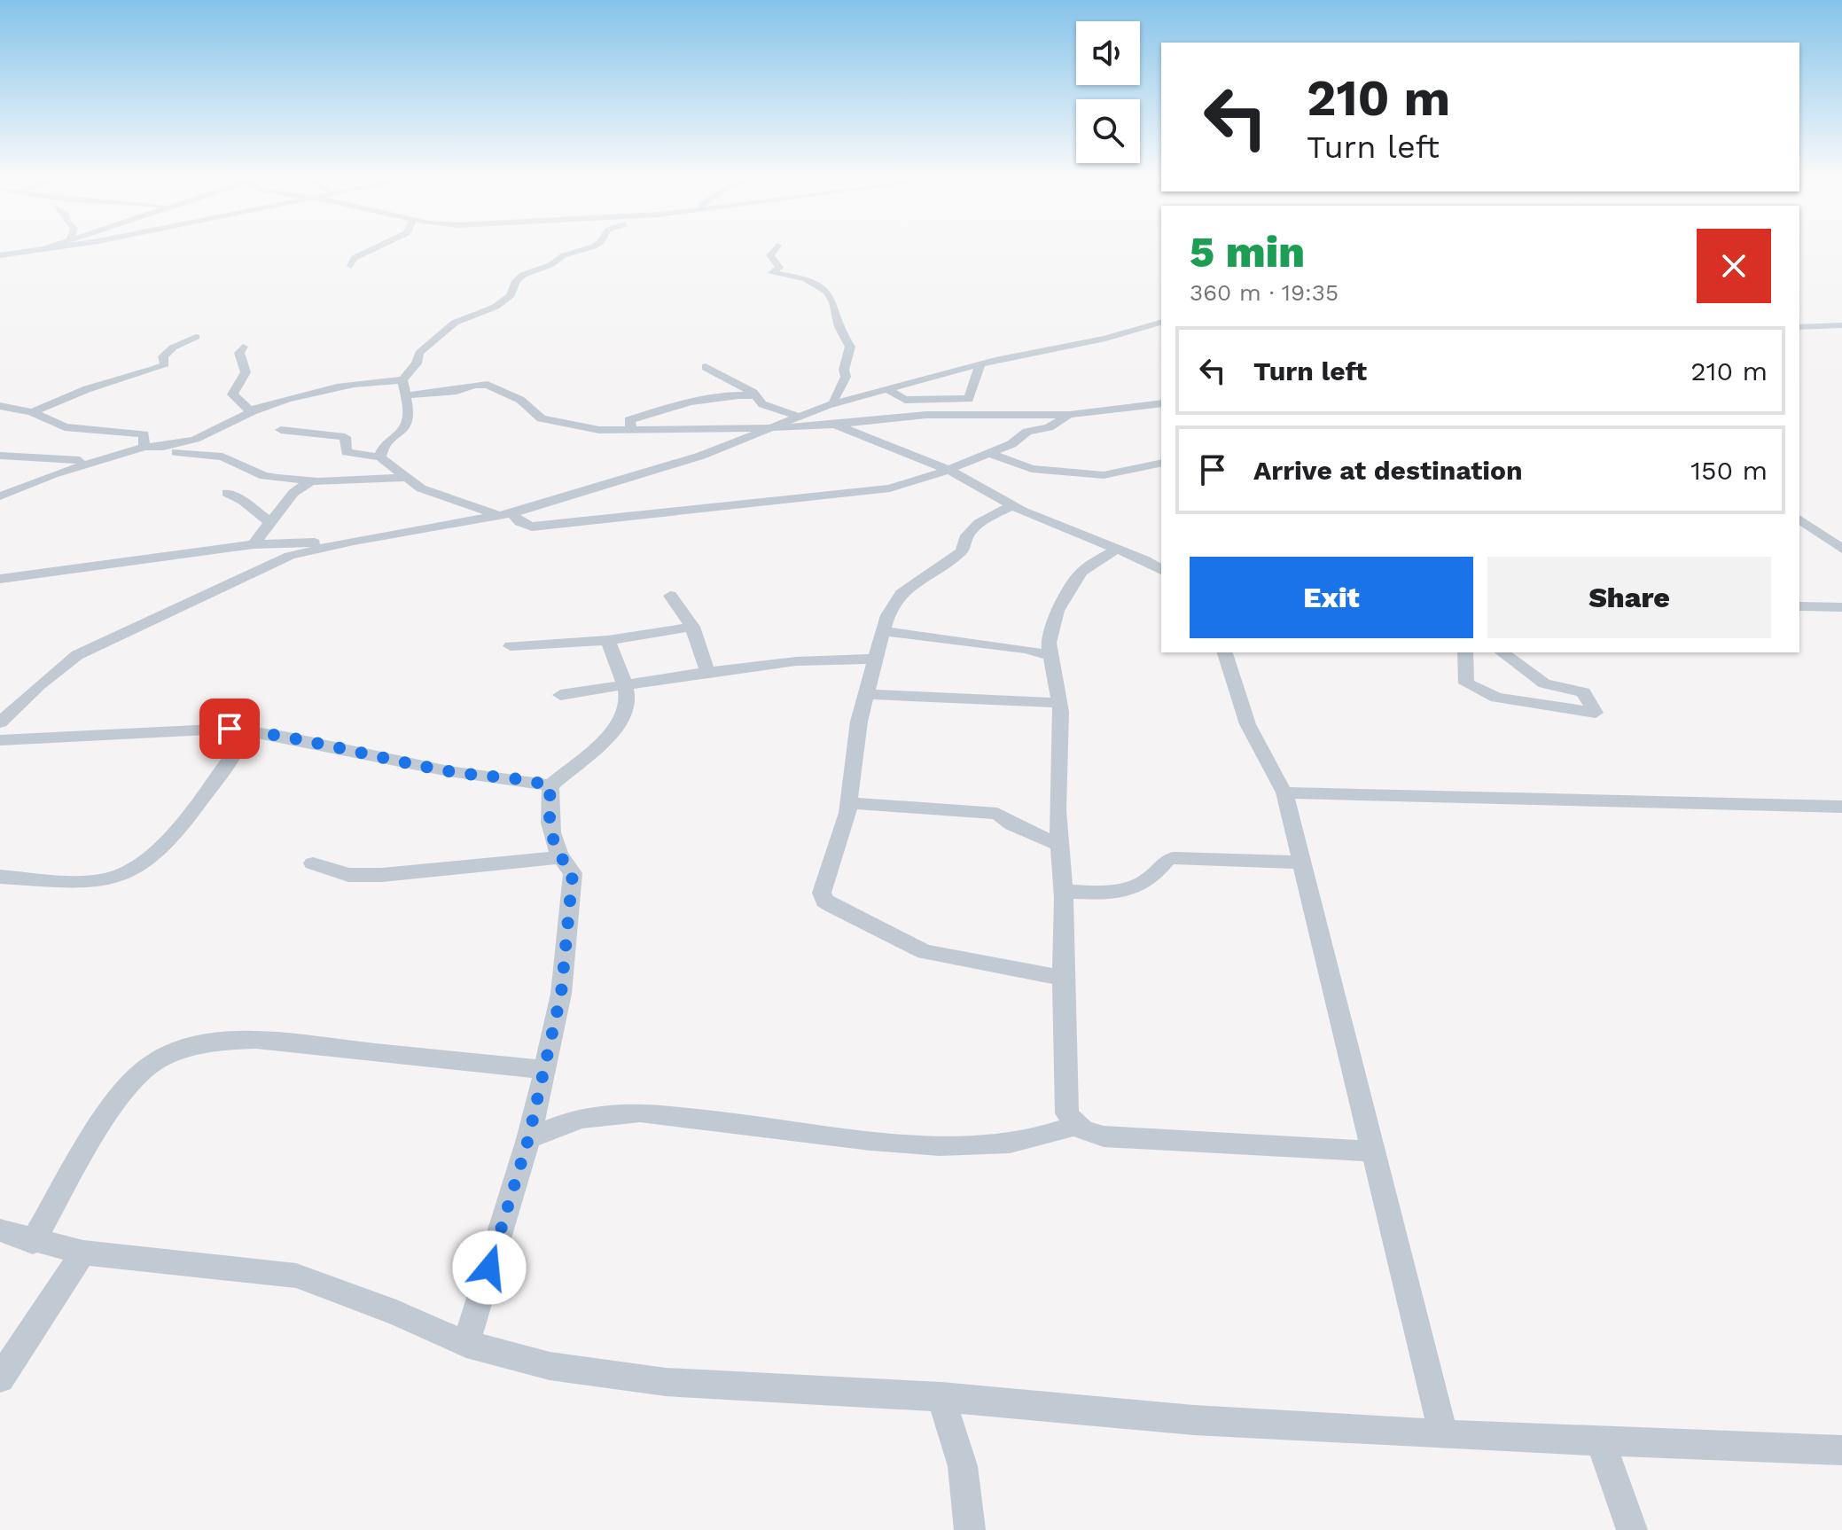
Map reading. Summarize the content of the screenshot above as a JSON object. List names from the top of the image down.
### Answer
{
  "page": {
    "turn": ["210 m", "Turn left"],
    "heading": ["5 min", "360 m · 19:35"],
    "list": [
      {
        "name": "Turn left",
        "value": "210 m"
      },
      {
        "name": "Arrive at destination",
        "value": "150 m"
      }
    ],
    "buttons": ["Exit", "Share"]
  }
}
